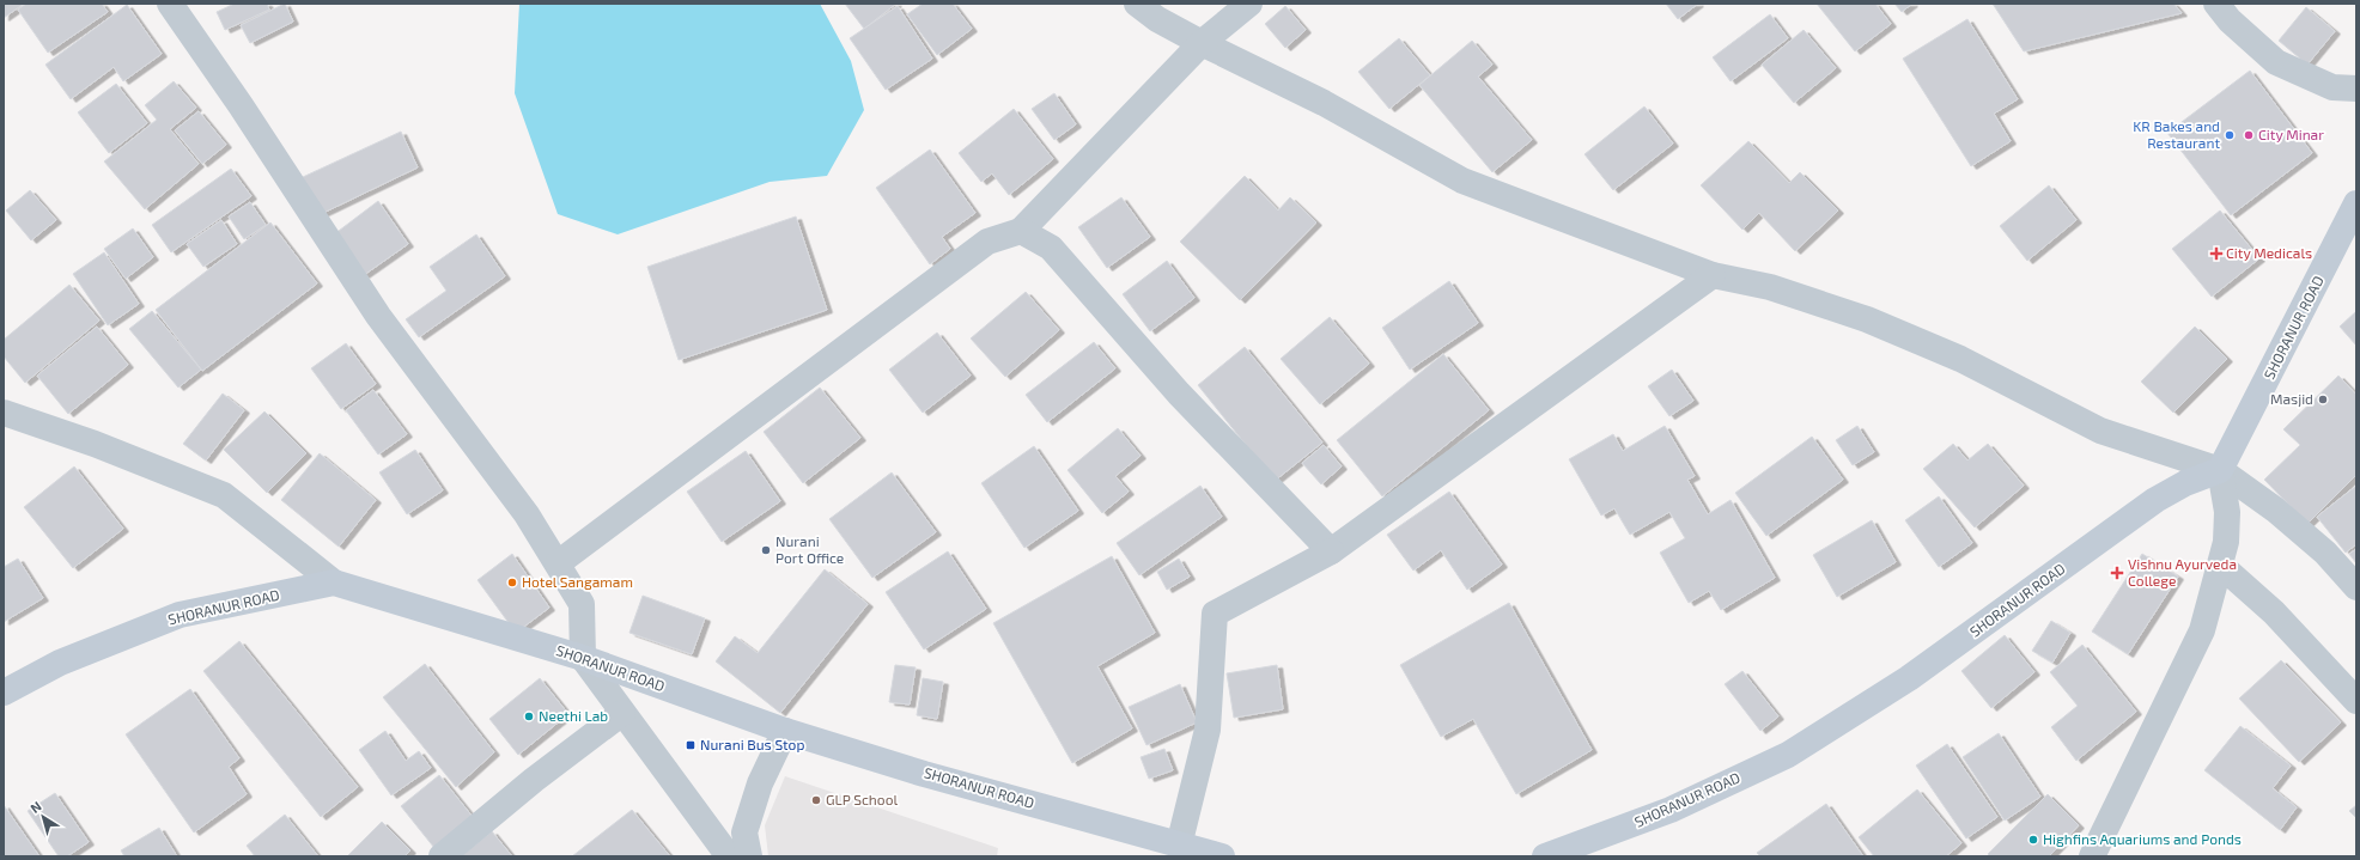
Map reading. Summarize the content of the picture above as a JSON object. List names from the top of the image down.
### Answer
{
  "streets": {
    "main road": ["SHORANUR ROAD"]
  },
  "places": {
    "other": [
      "KR Bakes and Restaurant",
      "City Minar",
      "Masjid",
      "Nurani Port Office",
      "Hotel Sangamam",
      "Neethi Lab",
      "GLP School",
      "Highfins Aquariums and Ponds"
    ],
    "health": ["City Medicals", "Vishnu Ayurveda College"],
    "transit": ["Nurani Bus Stop"]
  },
  "north": "top left"
}
